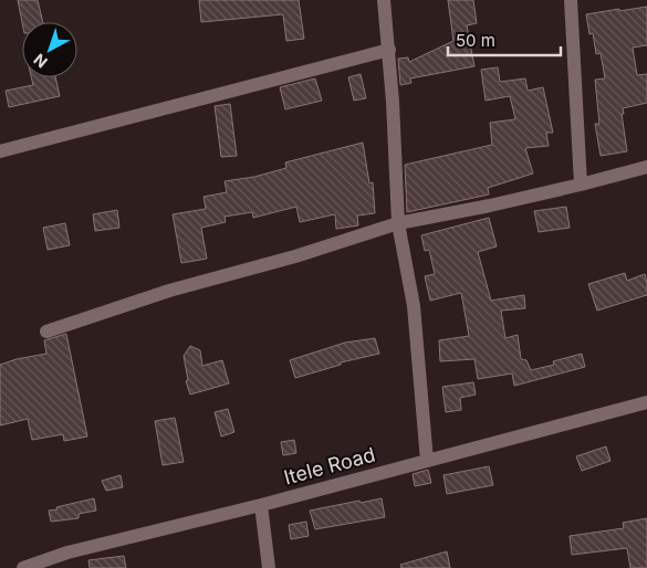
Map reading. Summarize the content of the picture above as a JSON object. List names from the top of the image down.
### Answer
{
  "streets": {
    "street": ["Itele Road"]
  },
  "scale_bar": "50 m",
  "north": "bottom left"
}
